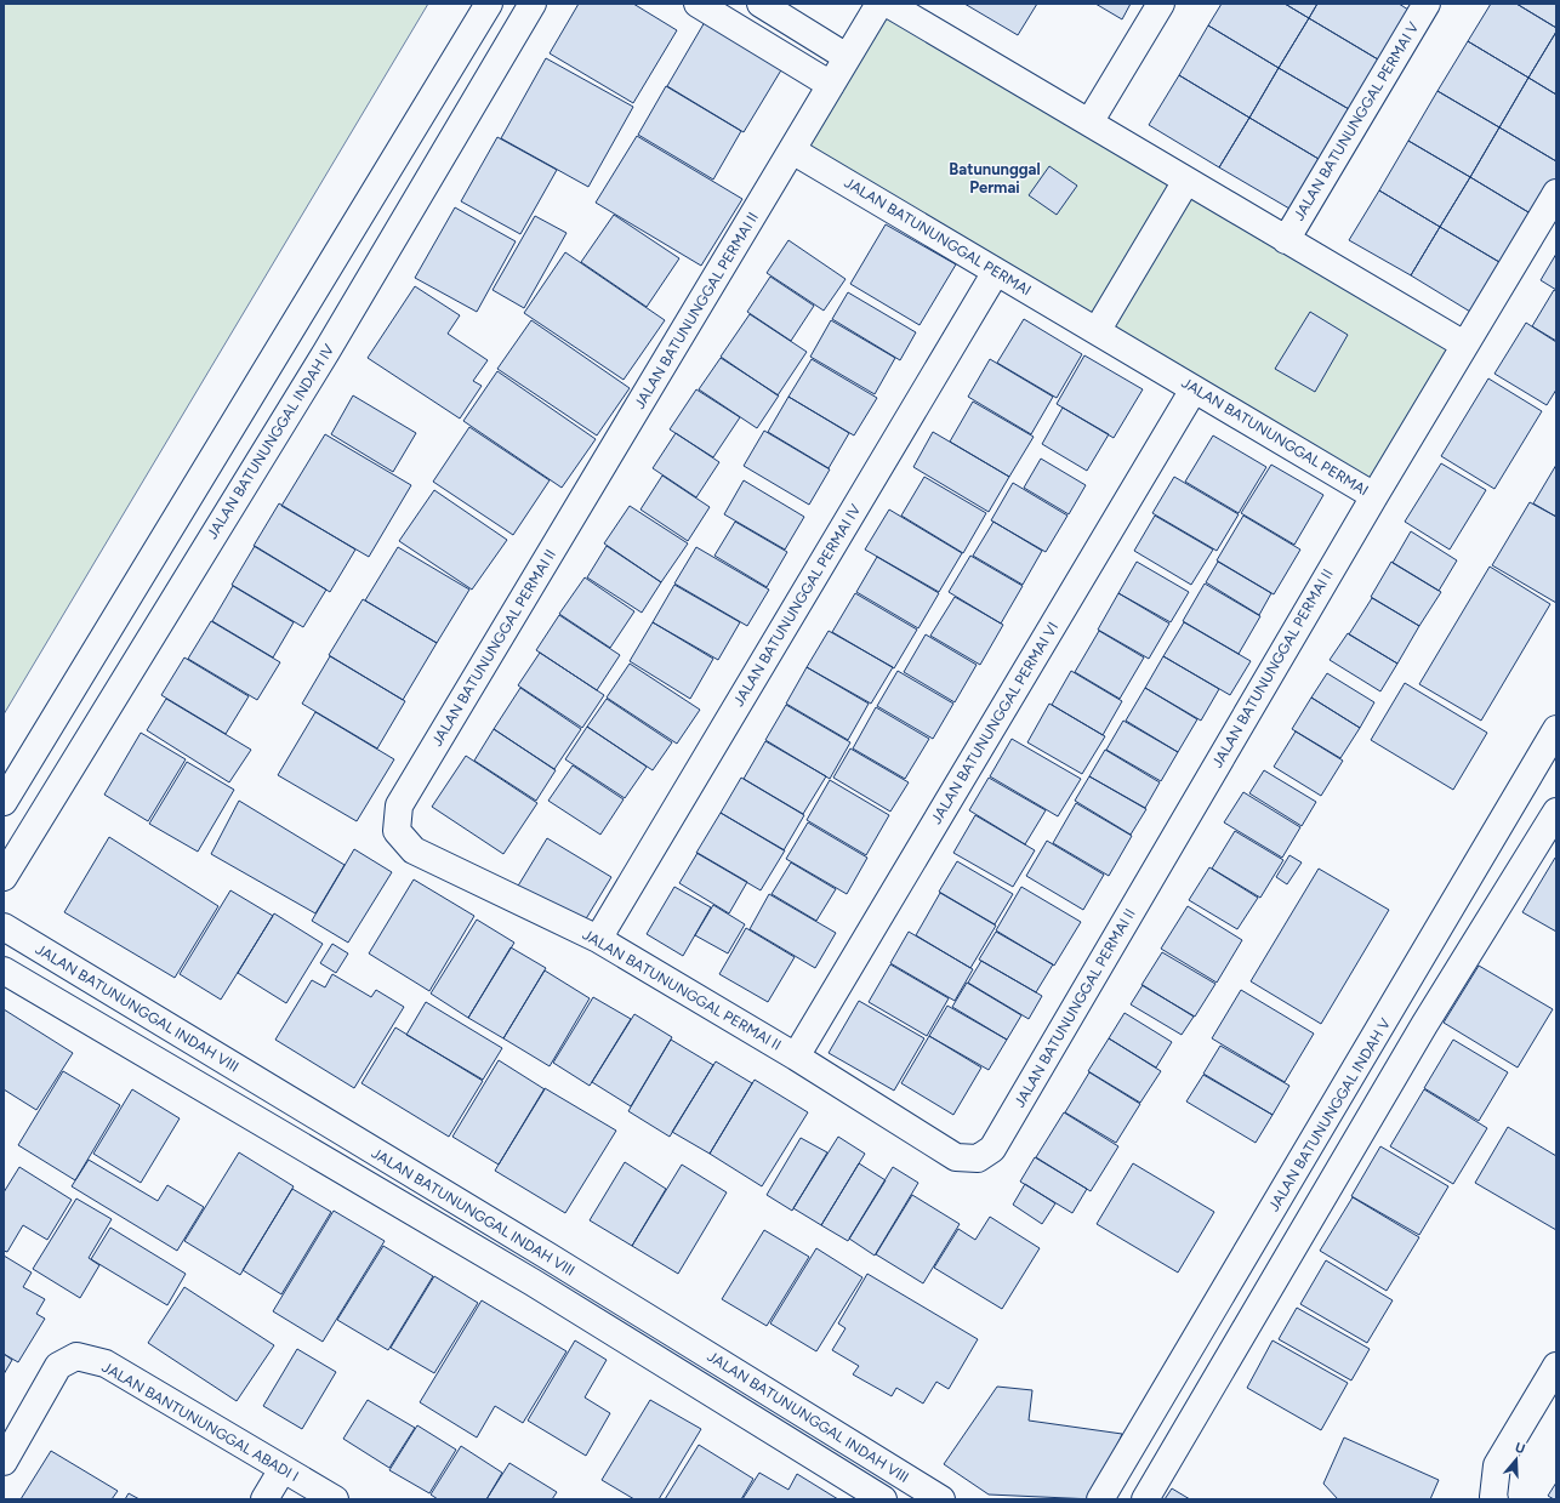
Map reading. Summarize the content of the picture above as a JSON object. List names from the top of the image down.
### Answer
{
  "streets": {
    "street": [
      "JALAN BATUNUNGGAL PERMAI V",
      "JALAN BATUNUNGGAL PERMAI",
      "JALAN BATUNUNGGAL PERMAI II",
      "JALAN BATUNUNGGAL INDAH IV",
      "JALAN BATUNUNGGAL PERMAI IV",
      "JALAN BATUNUNGGAL PERMAI VI",
      "JALAN BATUNUNGGAL INDAH VIII",
      "JALAN BATUNUNGGAL INDAH V",
      "JALAN BANTUNUNGGAL ABADI I"
    ]
  },
  "crossings": [
    ["JALAN BATUNUNGGAL PERMAI", "JALAN BATUNUNGGAL PERMAI II"],
    ["JALAN BATUNUNGGAL PERMAI", "JALAN BATUNUNGGAL PERMAI IV"],
    ["JALAN BATUNUNGGAL PERMAI", "JALAN BATUNUNGGAL PERMAI VI"],
    ["JALAN BATUNUNGGAL PERMAI II", "JALAN BATUNUNGGAL PERMAI IV"],
    ["JALAN BATUNUNGGAL PERMAI II", "JALAN BATUNUNGGAL PERMAI VI"]
  ],
  "districts": ["Batununggal Permai"],
  "north": "top"
}
